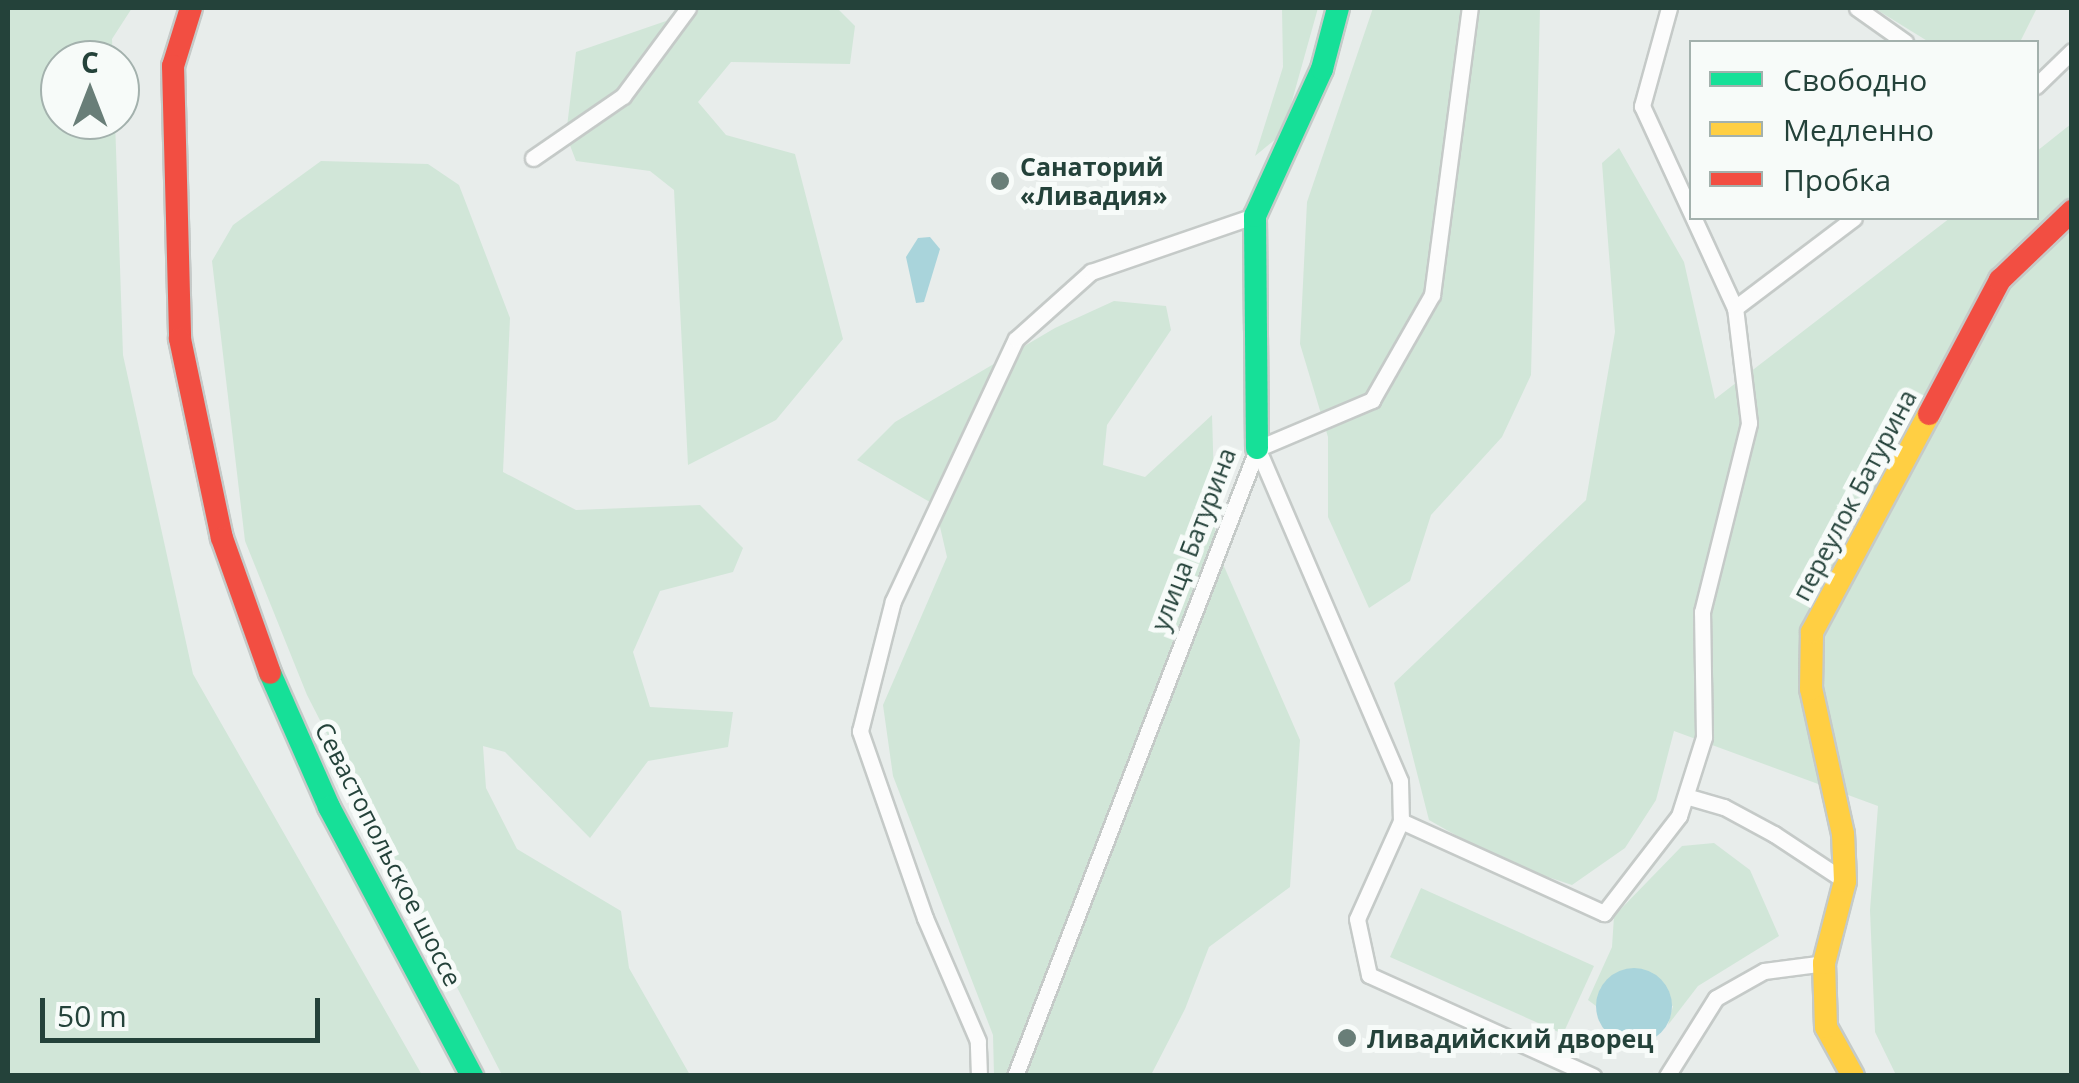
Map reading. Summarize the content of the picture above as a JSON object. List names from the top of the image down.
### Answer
{
  "streets": {
    "street": ["переулок Батурина", "улица Батурина", "Севастопольское шоссе"]
  },
  "places": ["Санаторий «Ливадия»", "Ливадийский дворец"],
  "legend": ["Свободно", "Медленно", "Пробка"],
  "scale_bar": "50 m",
  "north": "top"
}
